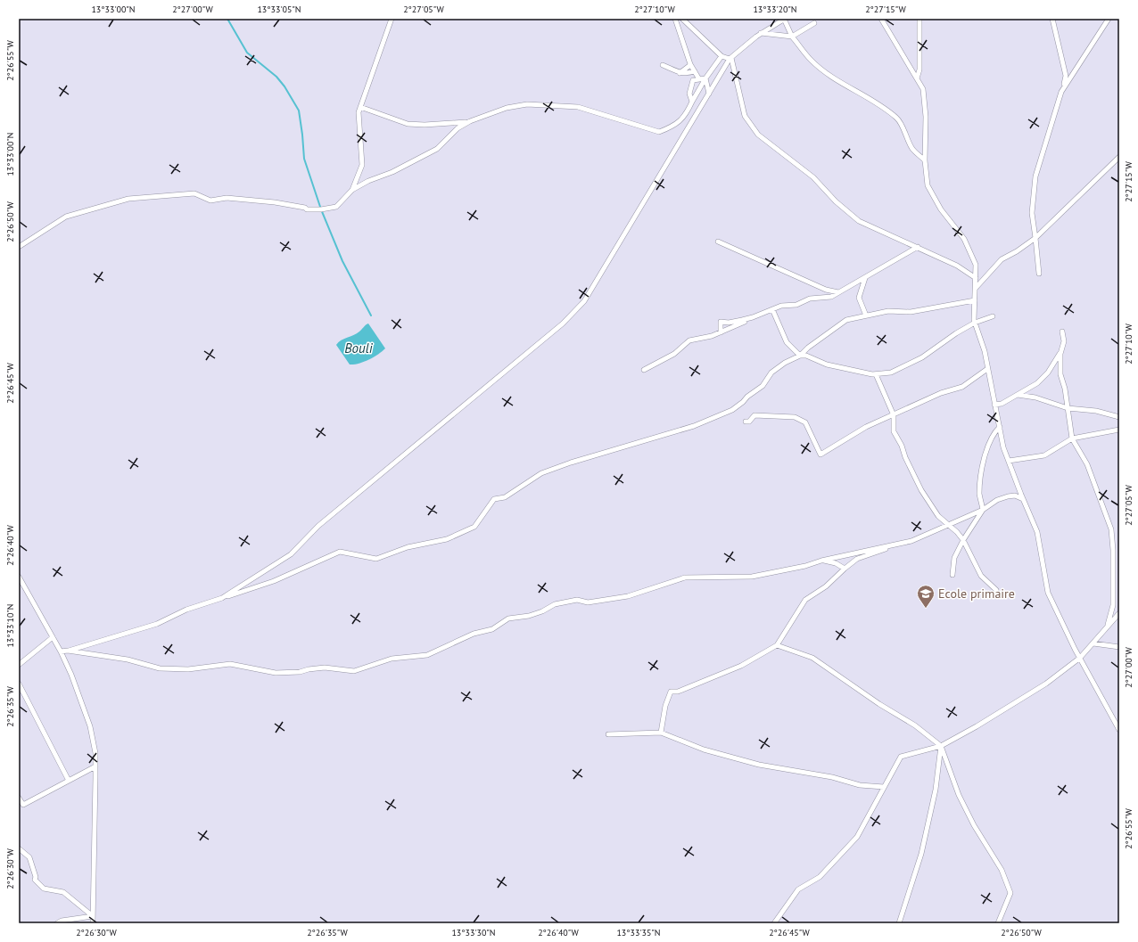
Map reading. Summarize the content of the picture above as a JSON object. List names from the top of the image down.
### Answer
{
  "water": ["Bouli"],
  "places": {
    "school or university": ["Ecole primaire"]
  },
  "coordinates": [
    "13°33'00\"N",
    "2°27'00\"W",
    "13°33'05\"N",
    "2°27'05\"W",
    "2°27'10\"W",
    "13°33'20\"N",
    "2°27'15\"W",
    "2°26'55\"W",
    "2°26'50\"W",
    "2°26'45\"W",
    "2°26'40\"W",
    "13°33'10\"N",
    "2°26'35\"W",
    "2°26'30\"W",
    "13°33'30\"N",
    "13°33'35\"N"
  ]
}
